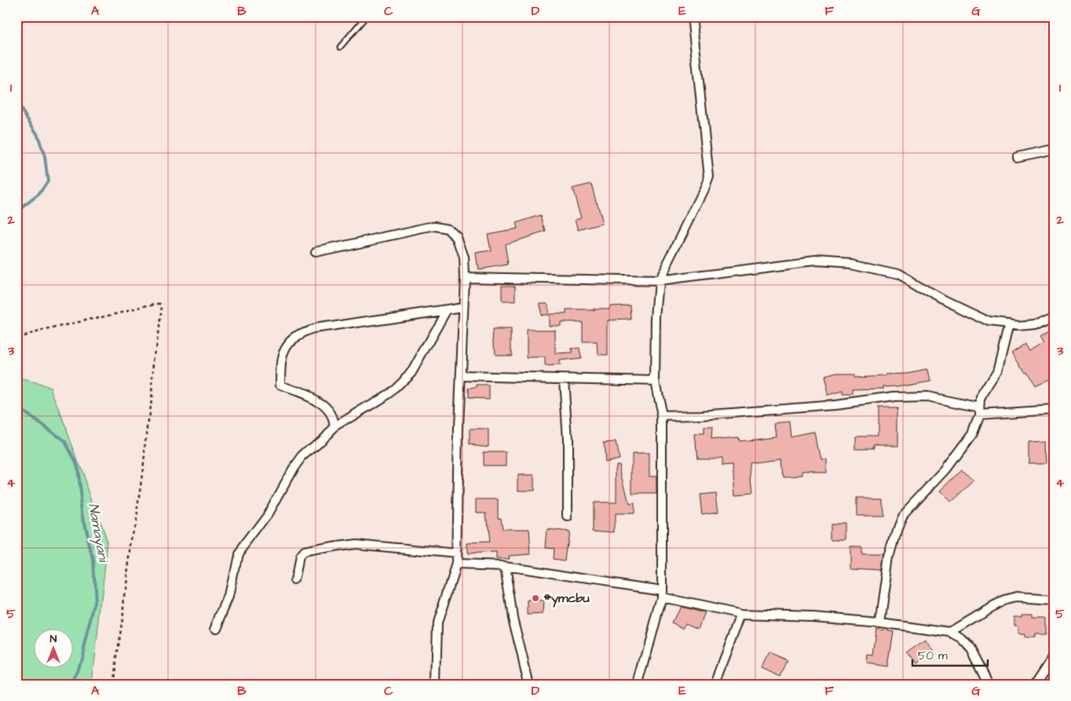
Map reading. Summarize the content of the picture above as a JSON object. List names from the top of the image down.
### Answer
{
  "water": ["Namayani"],
  "places": ["#ymcbu"],
  "scale_bar": "50 m",
  "north": "top",
  "grid": {
    "columns": [
      "A",
      "B",
      "C",
      "D",
      "E",
      "F",
      "G"
    ],
    "rows": [
      "1",
      "2",
      "3",
      "4",
      "5"
    ]
  }
}
